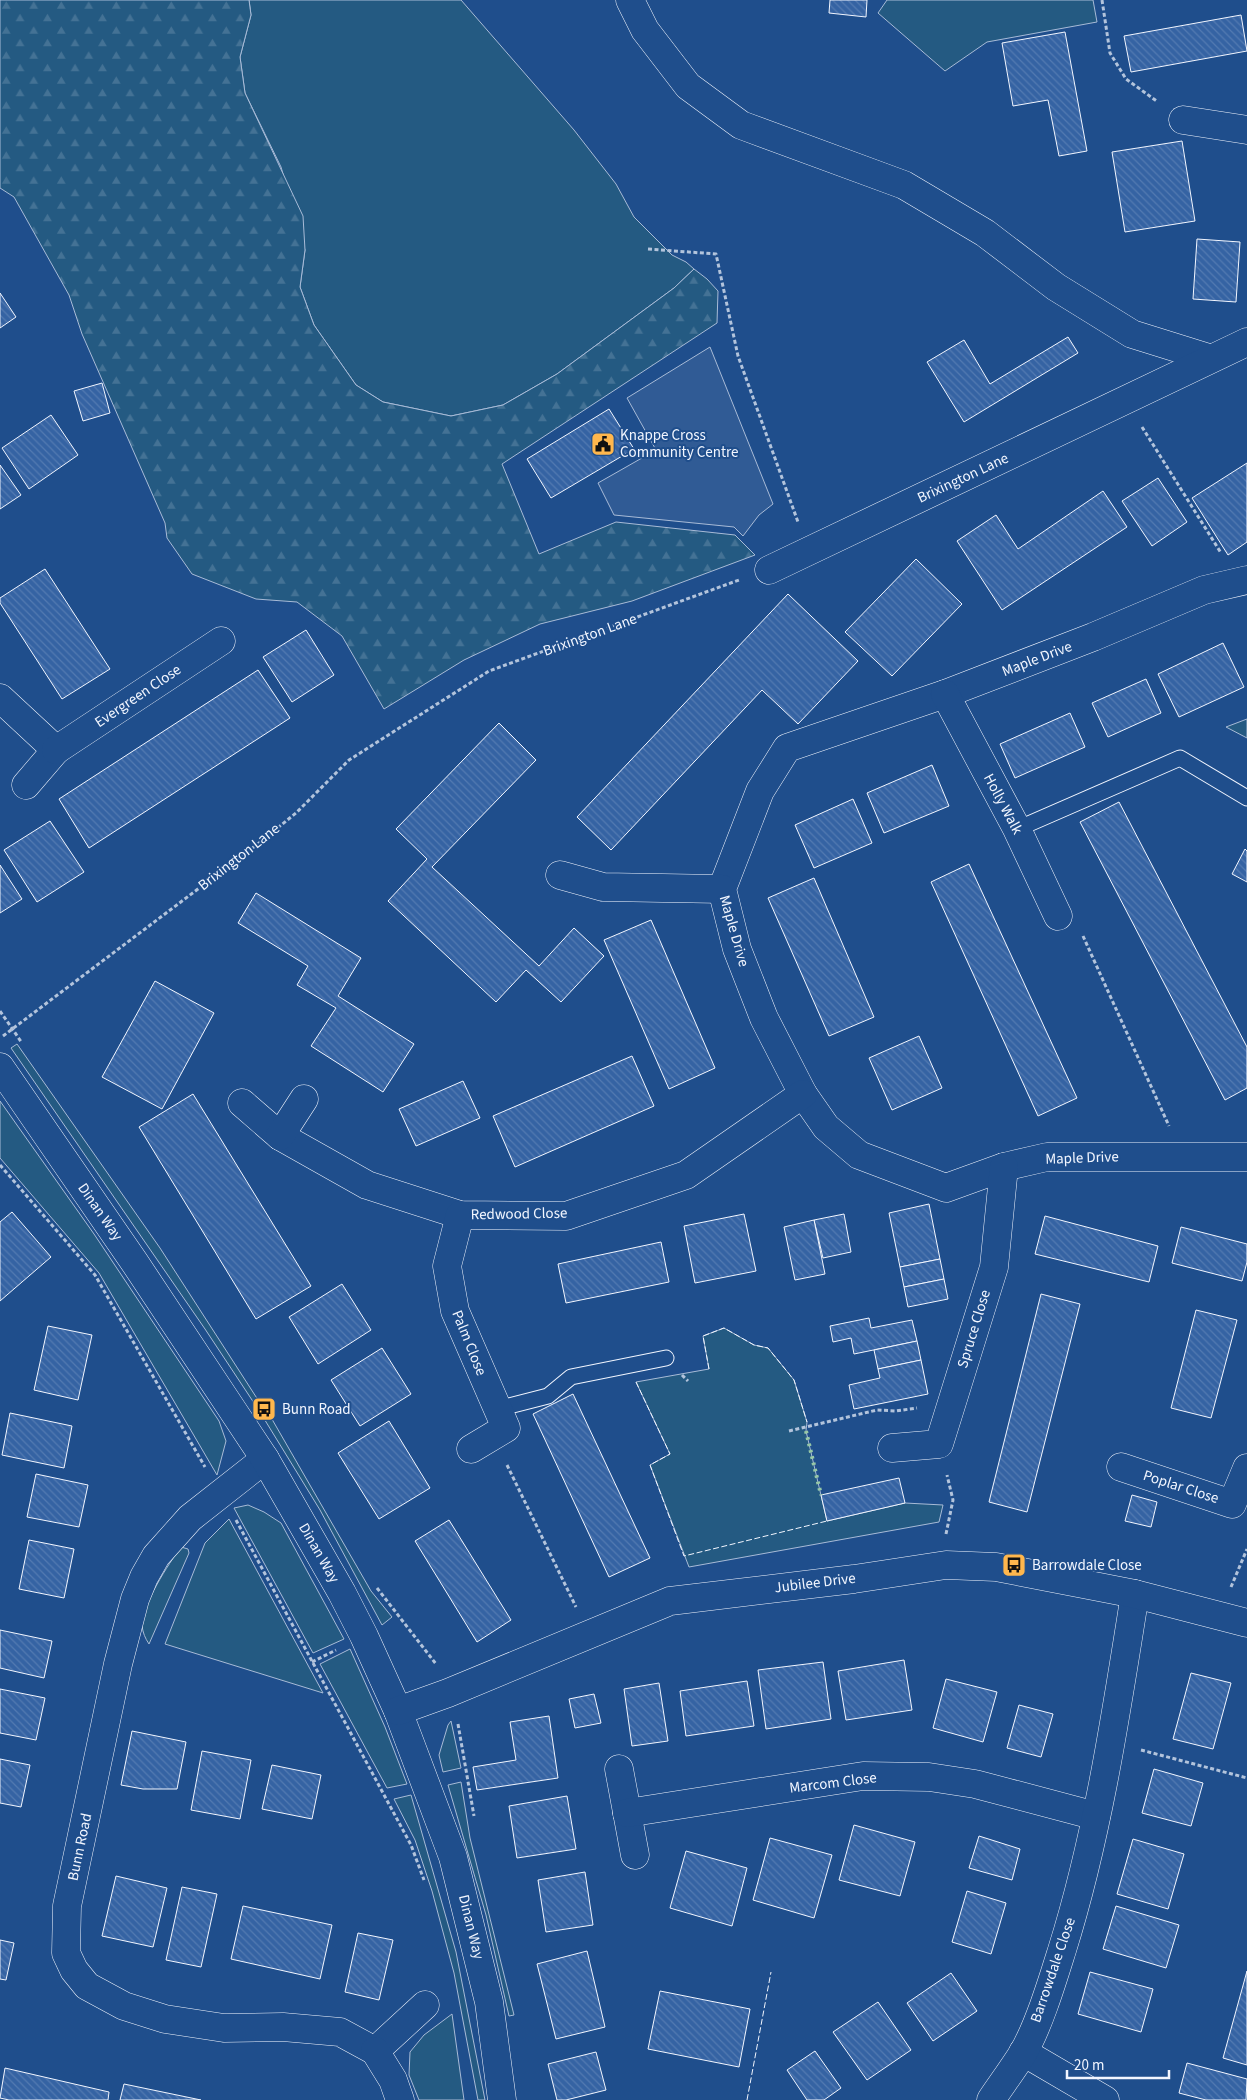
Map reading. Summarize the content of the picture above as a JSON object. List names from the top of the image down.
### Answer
{
  "streets": {
    "street": [
      "Brixington Lane",
      "Maple Drive",
      "Evergreen Close",
      "Holly Walk",
      "Dinan Way",
      "Redwood Close",
      "Spruce Close",
      "Palm Close",
      "Poplar Close",
      "Jubilee Drive",
      "Marcom Close",
      "Bunn Road",
      "Barrowdale Close"
    ]
  },
  "crossings": [
    ["Maple Drive", "Holly Walk"],
    ["Maple Drive", "Redwood Close"],
    ["Maple Drive", "Spruce Close"],
    ["Dinan Way", "Jubilee Drive"],
    ["Dinan Way", "Bunn Road"],
    ["Redwood Close", "Palm Close"],
    ["Jubilee Drive", "Barrowdale Close"],
    ["Marcom Close", "Barrowdale Close"]
  ],
  "places": {
    "public building": ["Knappe Cross Community Centre"],
    "bus stop": ["Bunn Road", "Barrowdale Close"]
  },
  "scale_bar": "20 m"
}
